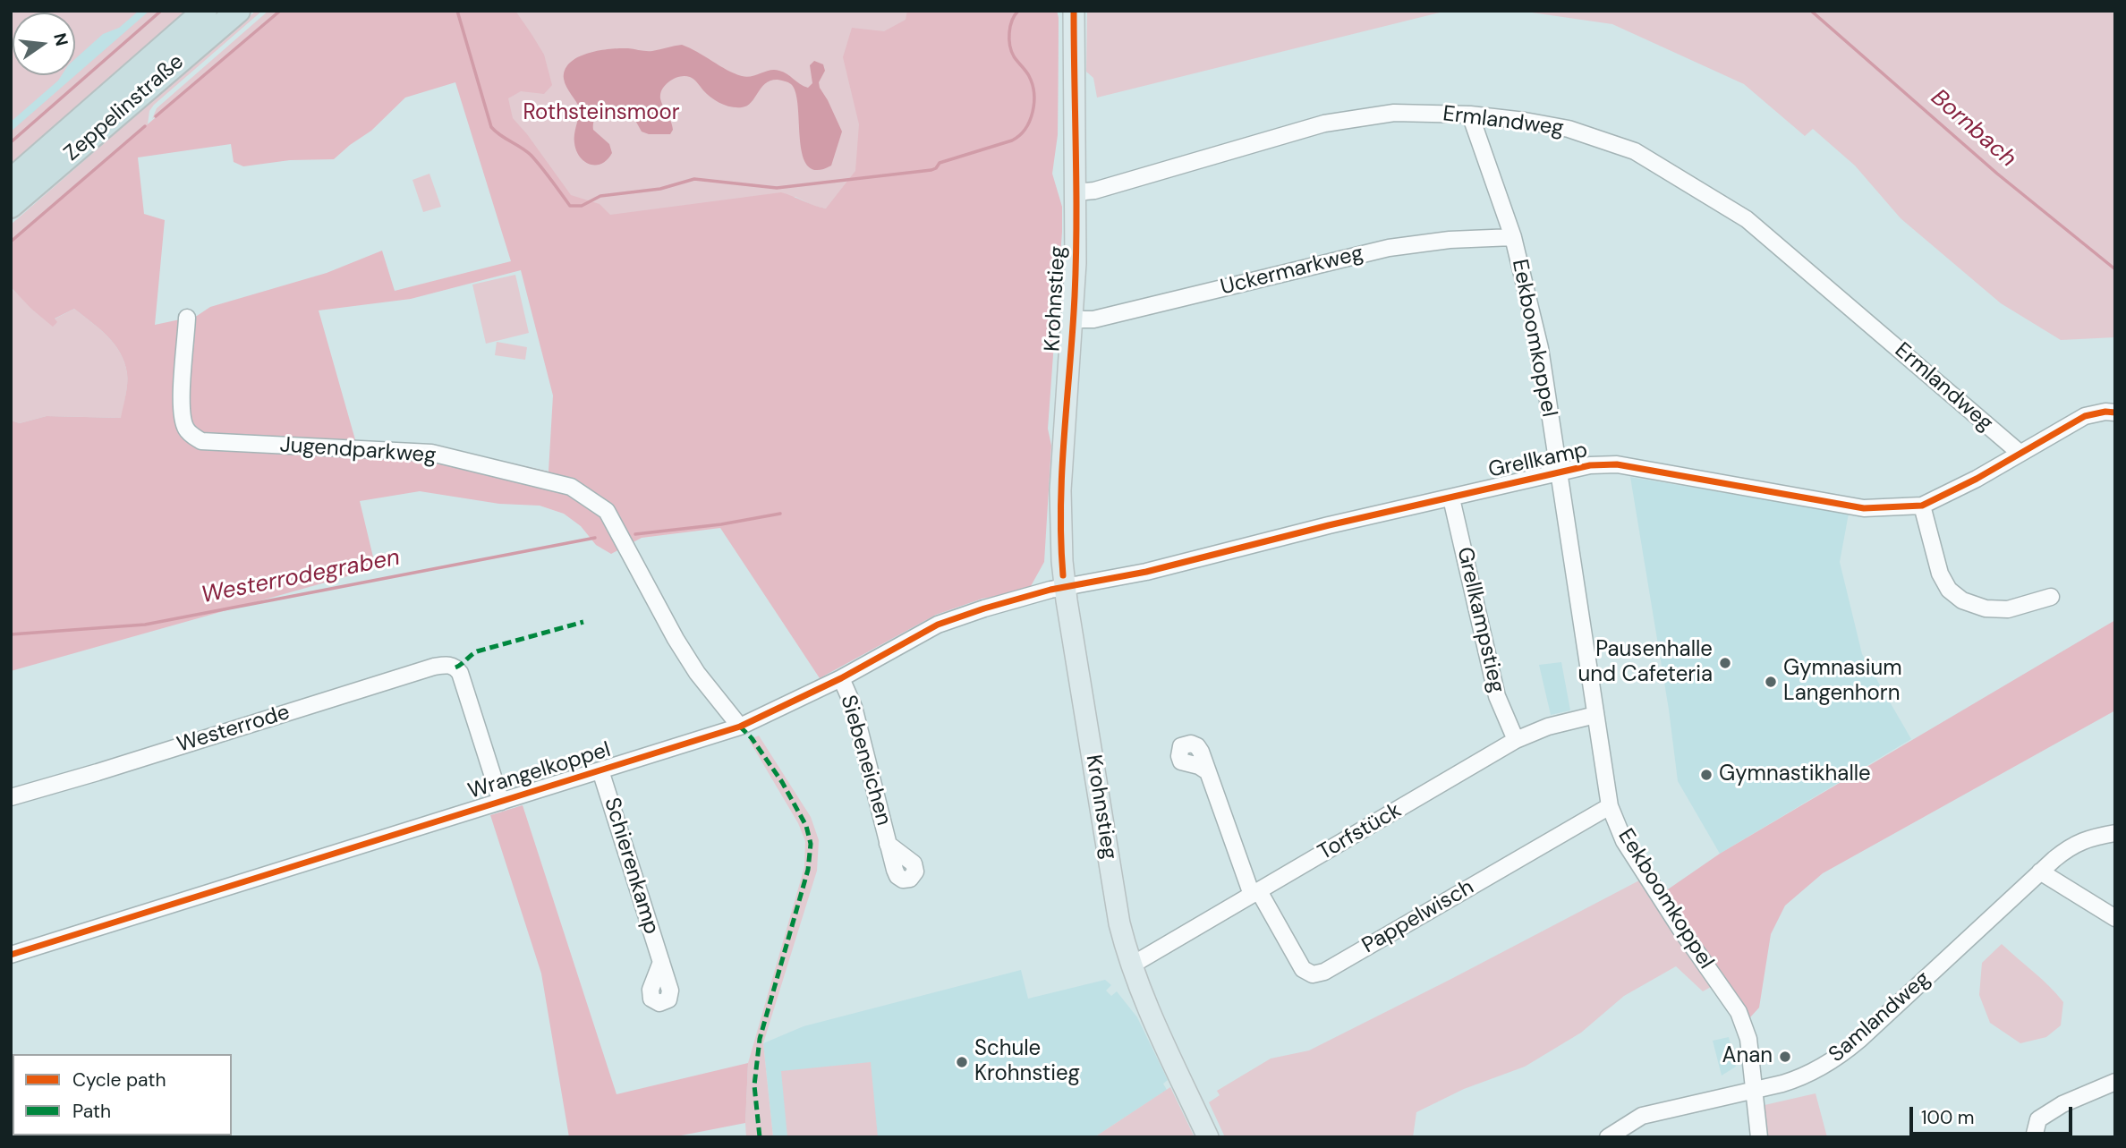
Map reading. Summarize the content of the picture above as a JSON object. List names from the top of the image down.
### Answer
{
  "streets": {
    "highway": ["Zeppelinstraße"],
    "main road": ["Krohnstieg"],
    "street": [
      "Ermlandweg",
      "Uckermarkweg",
      "Eekboomkoppel",
      "Jugendparkweg",
      "Grellkamp",
      "Grellkampstieg",
      "Westerrode",
      "Siebeneichen",
      "Wrangelkoppel",
      "Torfstück",
      "Schierenkamp",
      "Pappelwisch",
      "Samlandweg"
    ]
  },
  "crossings": [
    ["Ermlandweg", "Krohnstieg"],
    ["Ermlandweg", "Eekboomkoppel"],
    ["Ermlandweg", "Grellkamp"],
    ["Uckermarkweg", "Krohnstieg"],
    ["Uckermarkweg", "Eekboomkoppel"],
    ["Krohnstieg", "Grellkamp"],
    ["Krohnstieg", "Wrangelkoppel"],
    ["Krohnstieg", "Torfstück"],
    ["Eekboomkoppel", "Grellkamp"],
    ["Eekboomkoppel", "Torfstück"],
    ["Eekboomkoppel", "Pappelwisch"],
    ["Eekboomkoppel", "Samlandweg"],
    ["Jugendparkweg", "Wrangelkoppel"],
    ["Grellkamp", "Grellkampstieg"],
    ["Grellkamp", "Wrangelkoppel"],
    ["Grellkampstieg", "Torfstück"],
    ["Westerrode", "Wrangelkoppel"],
    ["Siebeneichen", "Wrangelkoppel"],
    ["Wrangelkoppel", "Schierenkamp"],
    ["Torfstück", "Pappelwisch"]
  ],
  "water": ["Bornbach", "Westerrodegraben"],
  "parks": ["Rothsteinsmoor"],
  "places": [
    "Pausenhalle und Cafeteria",
    "Gymnasium Langenhorn",
    "Gymnastikhalle",
    "Anan",
    "Schule Krohnstieg"
  ],
  "legend": ["Cycle path", "Path"],
  "scale_bar": "100 m",
  "north": "right"
}
